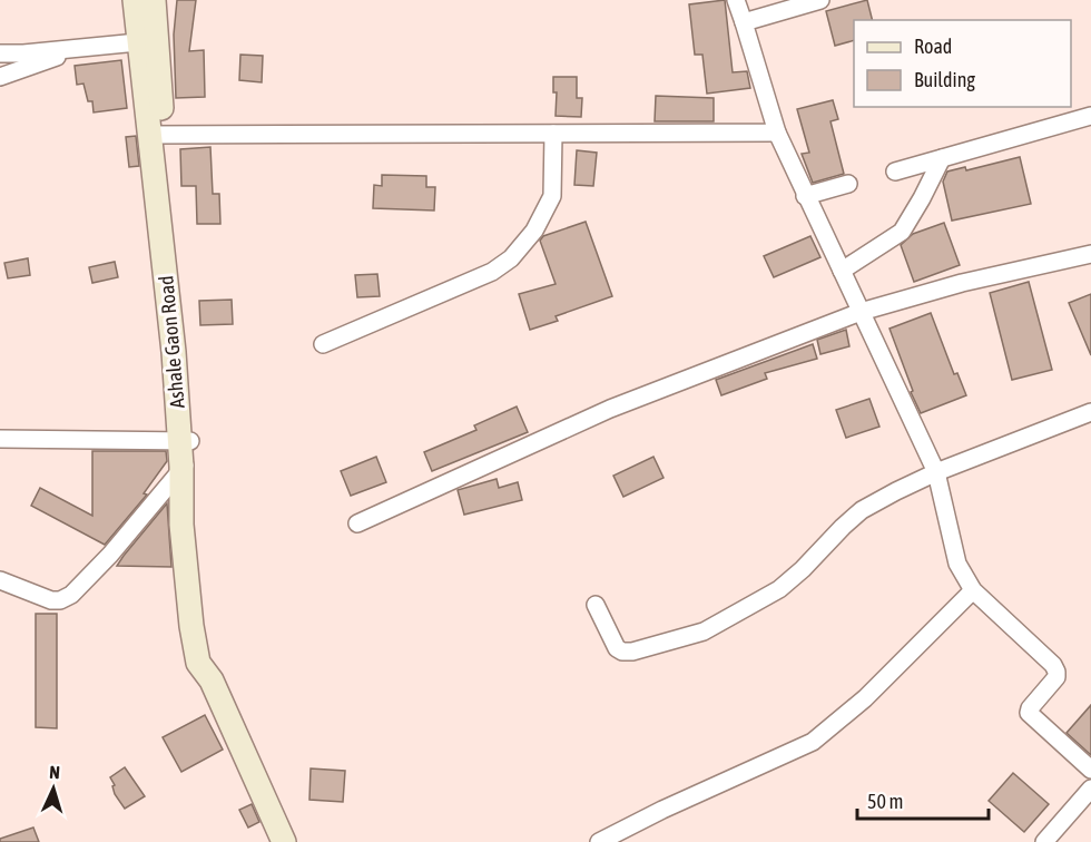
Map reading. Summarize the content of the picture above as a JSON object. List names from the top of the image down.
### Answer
{
  "streets": {
    "street": ["Ashale Gaon Road"]
  },
  "legend": ["Road", "Building"],
  "scale_bar": "50 m",
  "north": "top"
}
